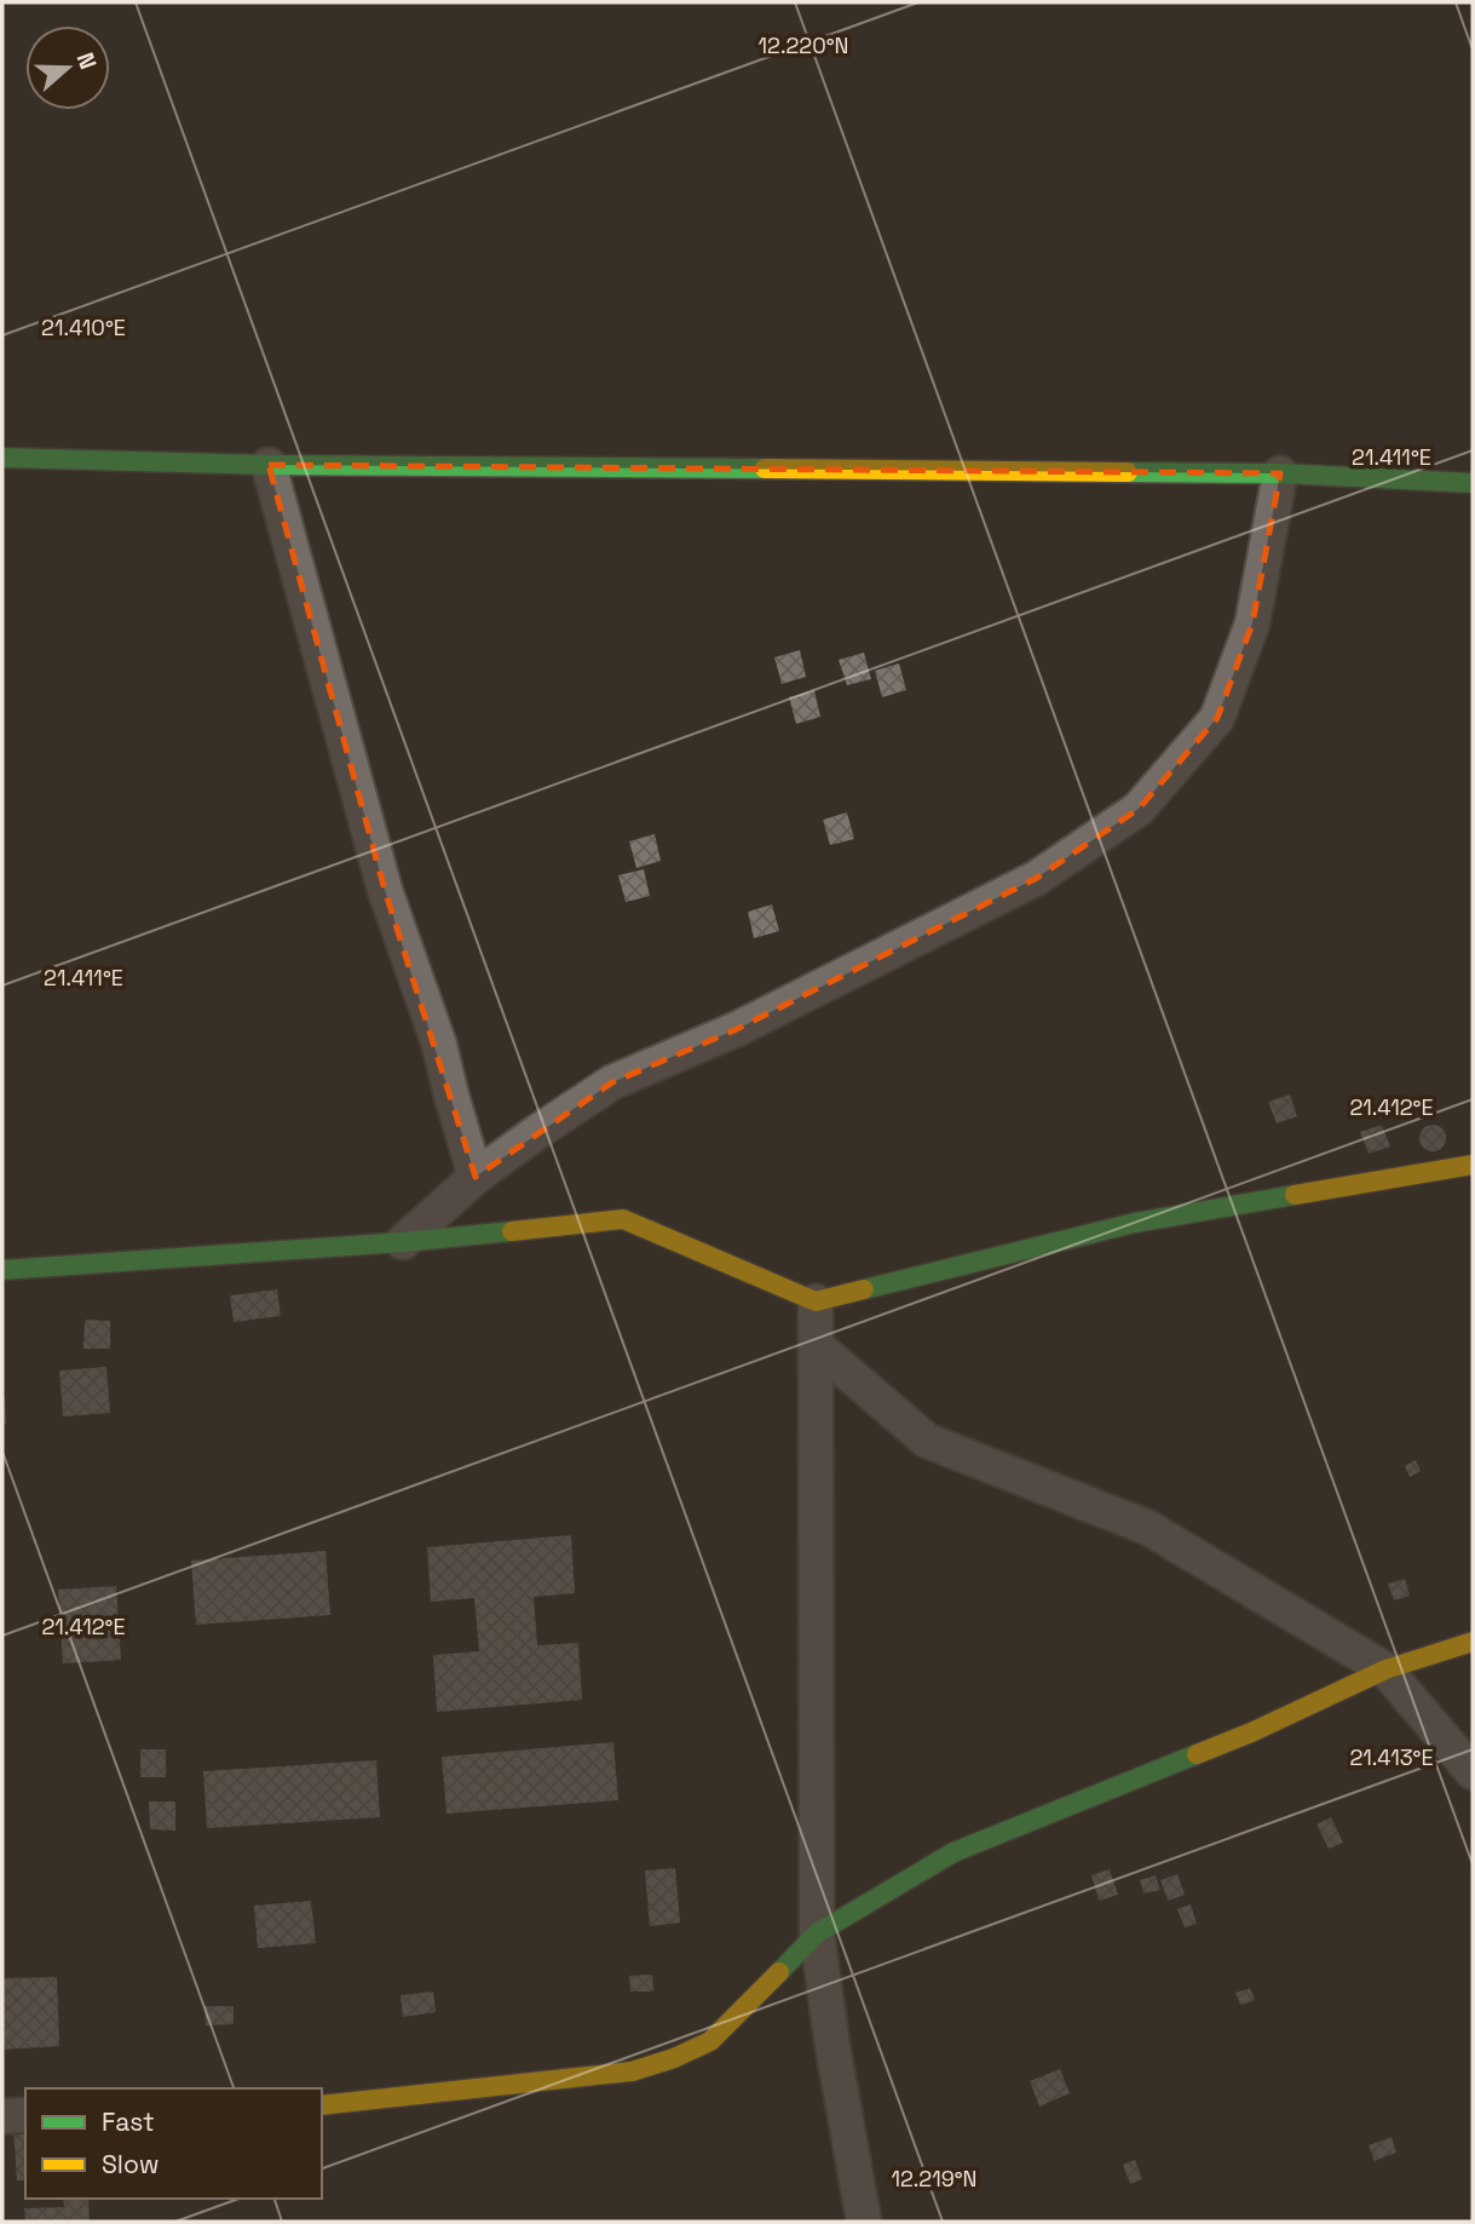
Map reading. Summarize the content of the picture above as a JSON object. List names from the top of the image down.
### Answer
{
  "legend": ["Fast", "Slow"],
  "north": "right",
  "coordinates": [
    "12.220°N",
    "21.410°E",
    "21.411°E",
    "21.412°E",
    "21.413°E",
    "12.219°N"
  ]
}
